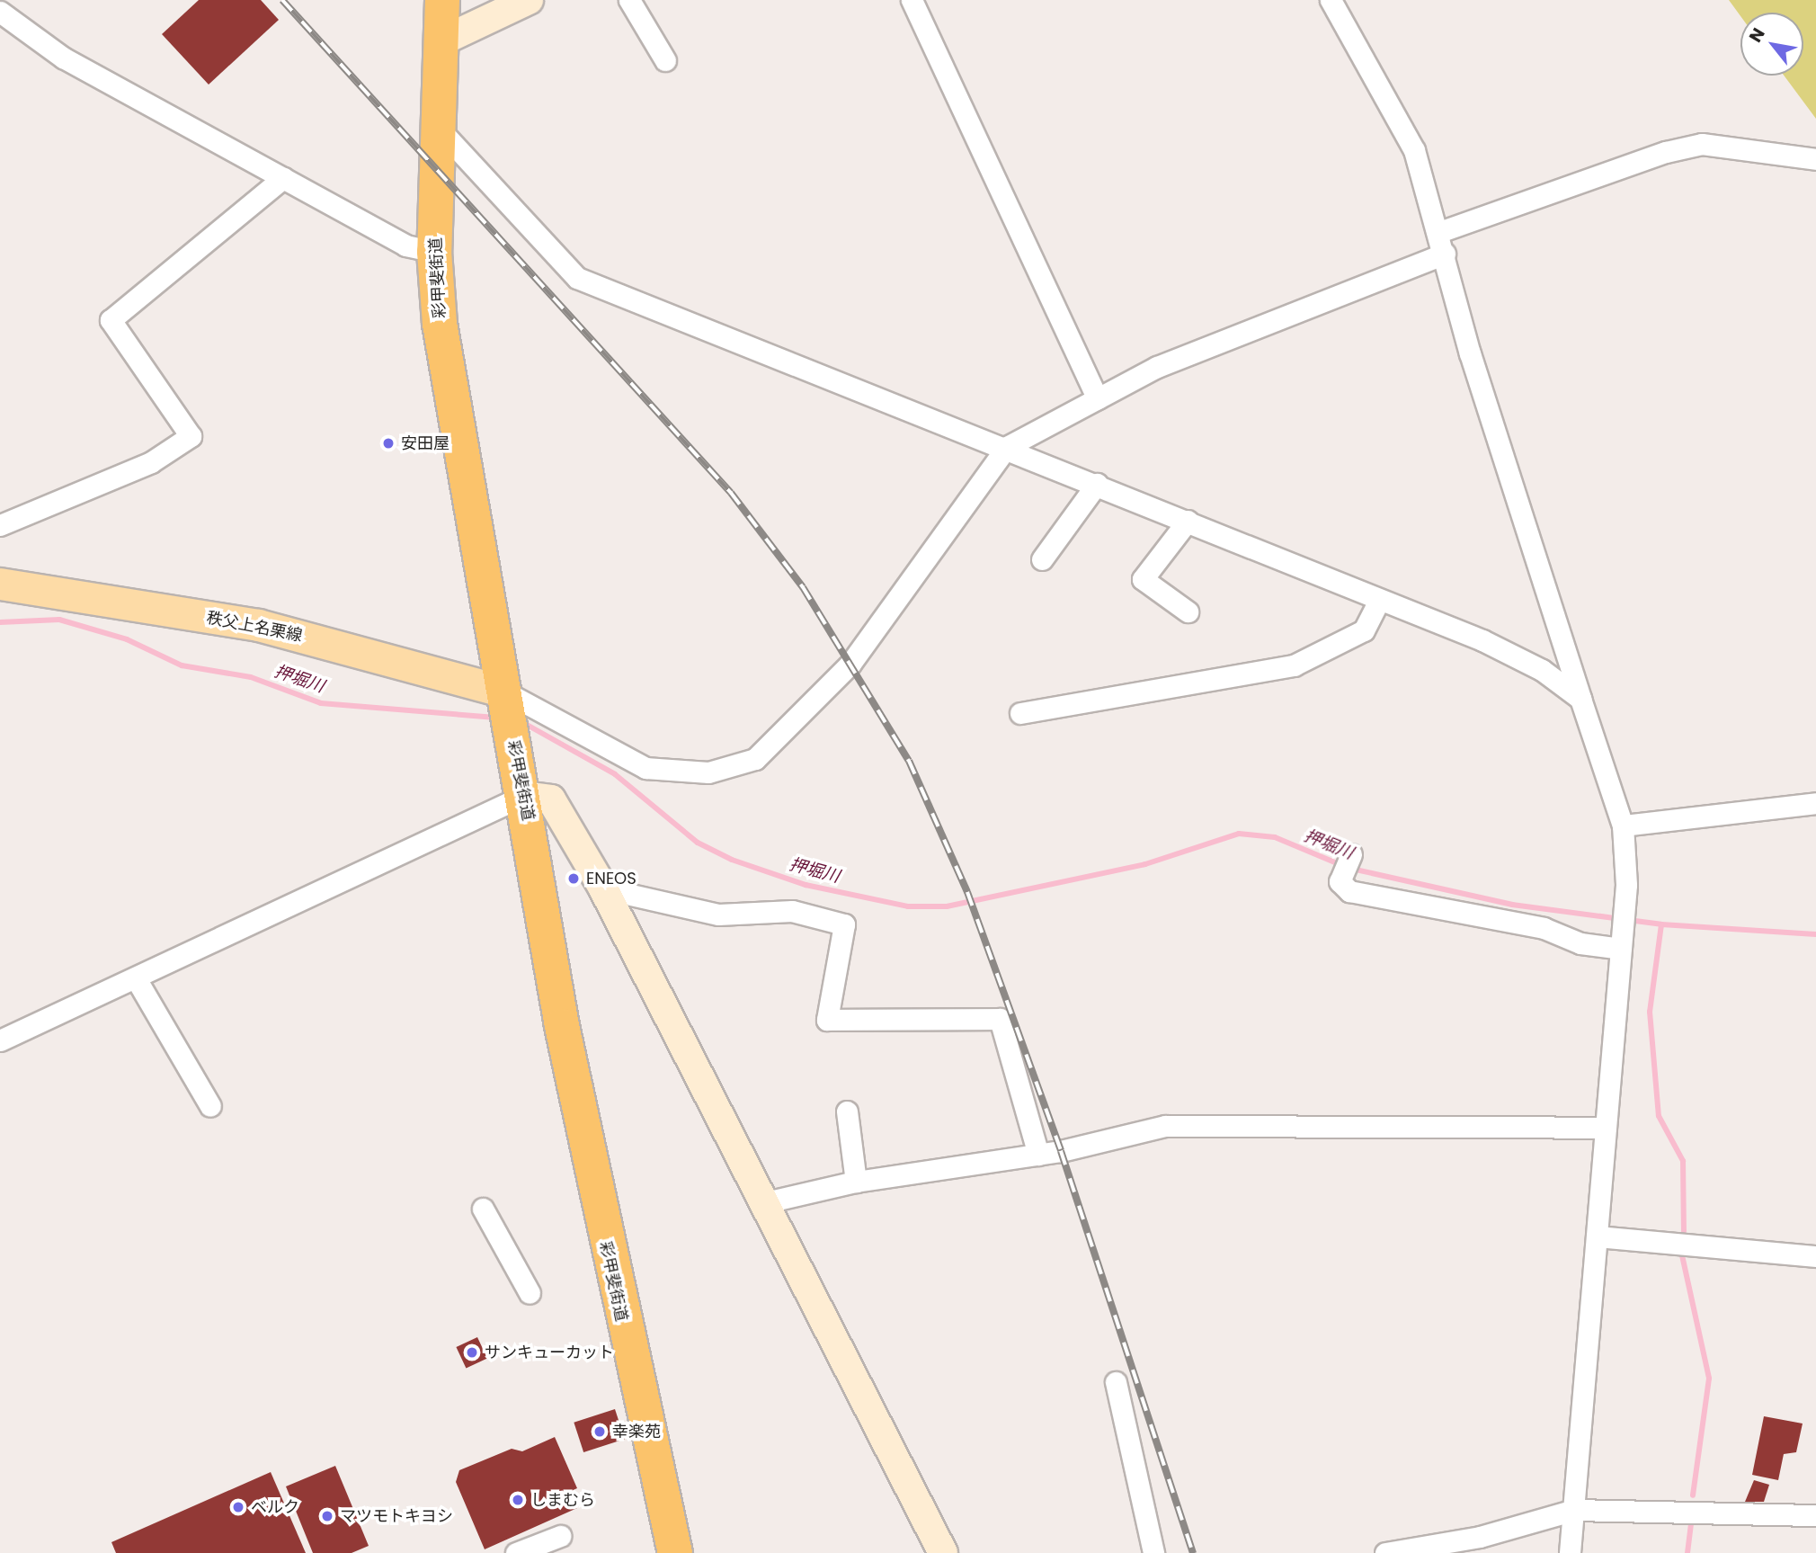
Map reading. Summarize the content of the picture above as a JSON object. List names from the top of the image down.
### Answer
{
  "streets": {
    "highway": ["彩甲斐街道"],
    "main road": ["秩父上名栗線"]
  },
  "crossings": [
    ["彩甲斐街道", "秩父上名栗線"]
  ],
  "water": ["押堀川"],
  "places": [
    "安田屋",
    "ENEOS",
    "サンキューカット",
    "幸楽苑",
    "しまむら",
    "ベルク",
    "マツモトキヨシ"
  ],
  "north": "top left"
}
